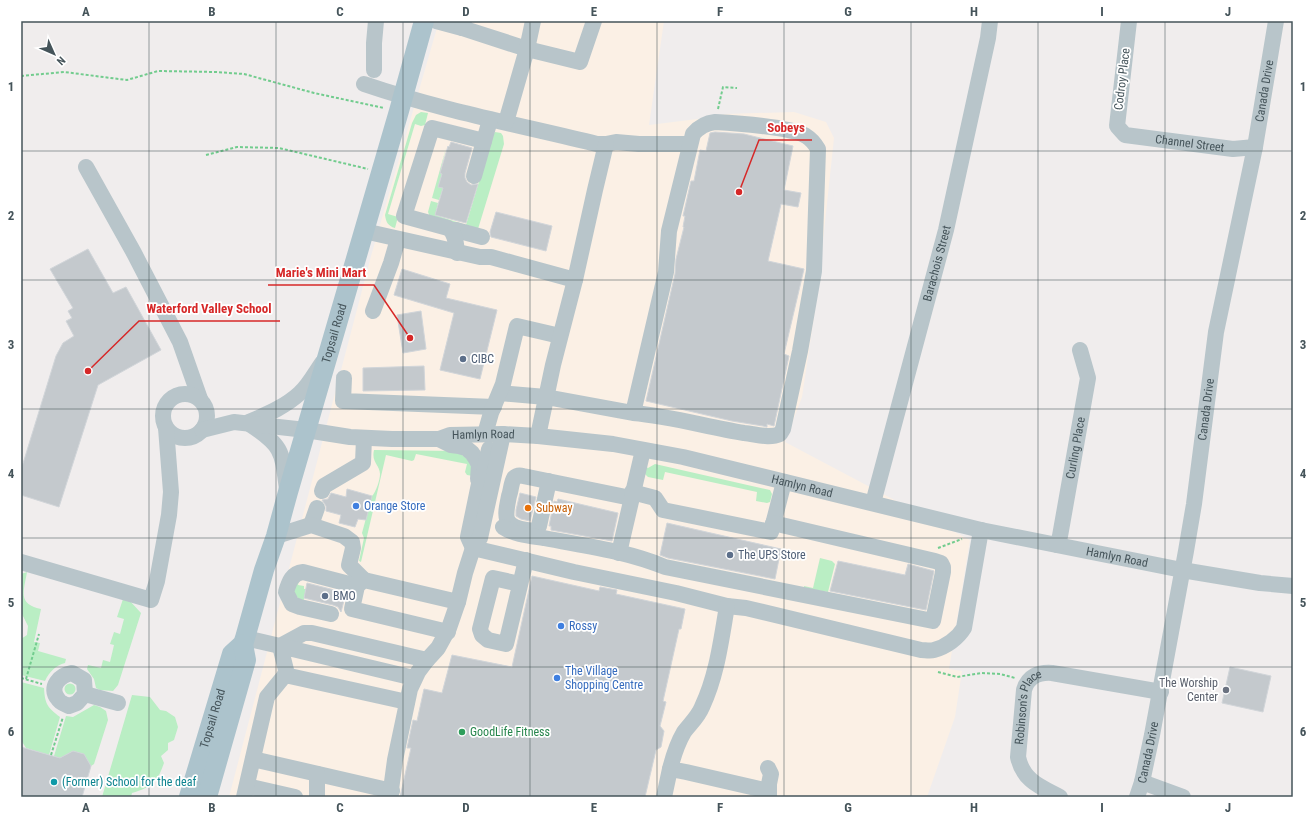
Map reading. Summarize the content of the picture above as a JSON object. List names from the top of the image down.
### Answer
{
  "streets": {
    "main road": ["Topsail Road"],
    "street": [
      "Codroy Place",
      "Canada Drive",
      "Channel Street",
      "Barachois Street",
      "Hamlyn Road",
      "Curling Place",
      "Robinson's Place"
    ]
  },
  "crossings": [
    ["Codroy Place", "Channel Street"],
    ["Canada Drive", "Channel Street"],
    ["Canada Drive", "Hamlyn Road"],
    ["Canada Drive", "Robinson's Place"],
    ["Barachois Street", "Hamlyn Road"],
    ["Topsail Road", "Hamlyn Road"],
    ["Hamlyn Road", "Curling Place"]
  ],
  "places": [
    "Sobeys",
    "Marie's Mini Mart",
    "CIBC",
    "Waterford Valley School",
    "Orange Store",
    "Subway",
    "The UPS Store",
    "BMO",
    "Rossy",
    "The Village Shopping Centre",
    "The Worship Center",
    "GoodLife Fitness",
    "(Former) School for the deaf"
  ],
  "north": "bottom right",
  "grid": {
    "columns": [
      "A",
      "B",
      "C",
      "D",
      "E",
      "F",
      "G",
      "H",
      "I",
      "J"
    ],
    "rows": [
      "1",
      "2",
      "3",
      "4",
      "5",
      "6"
    ]
  }
}
